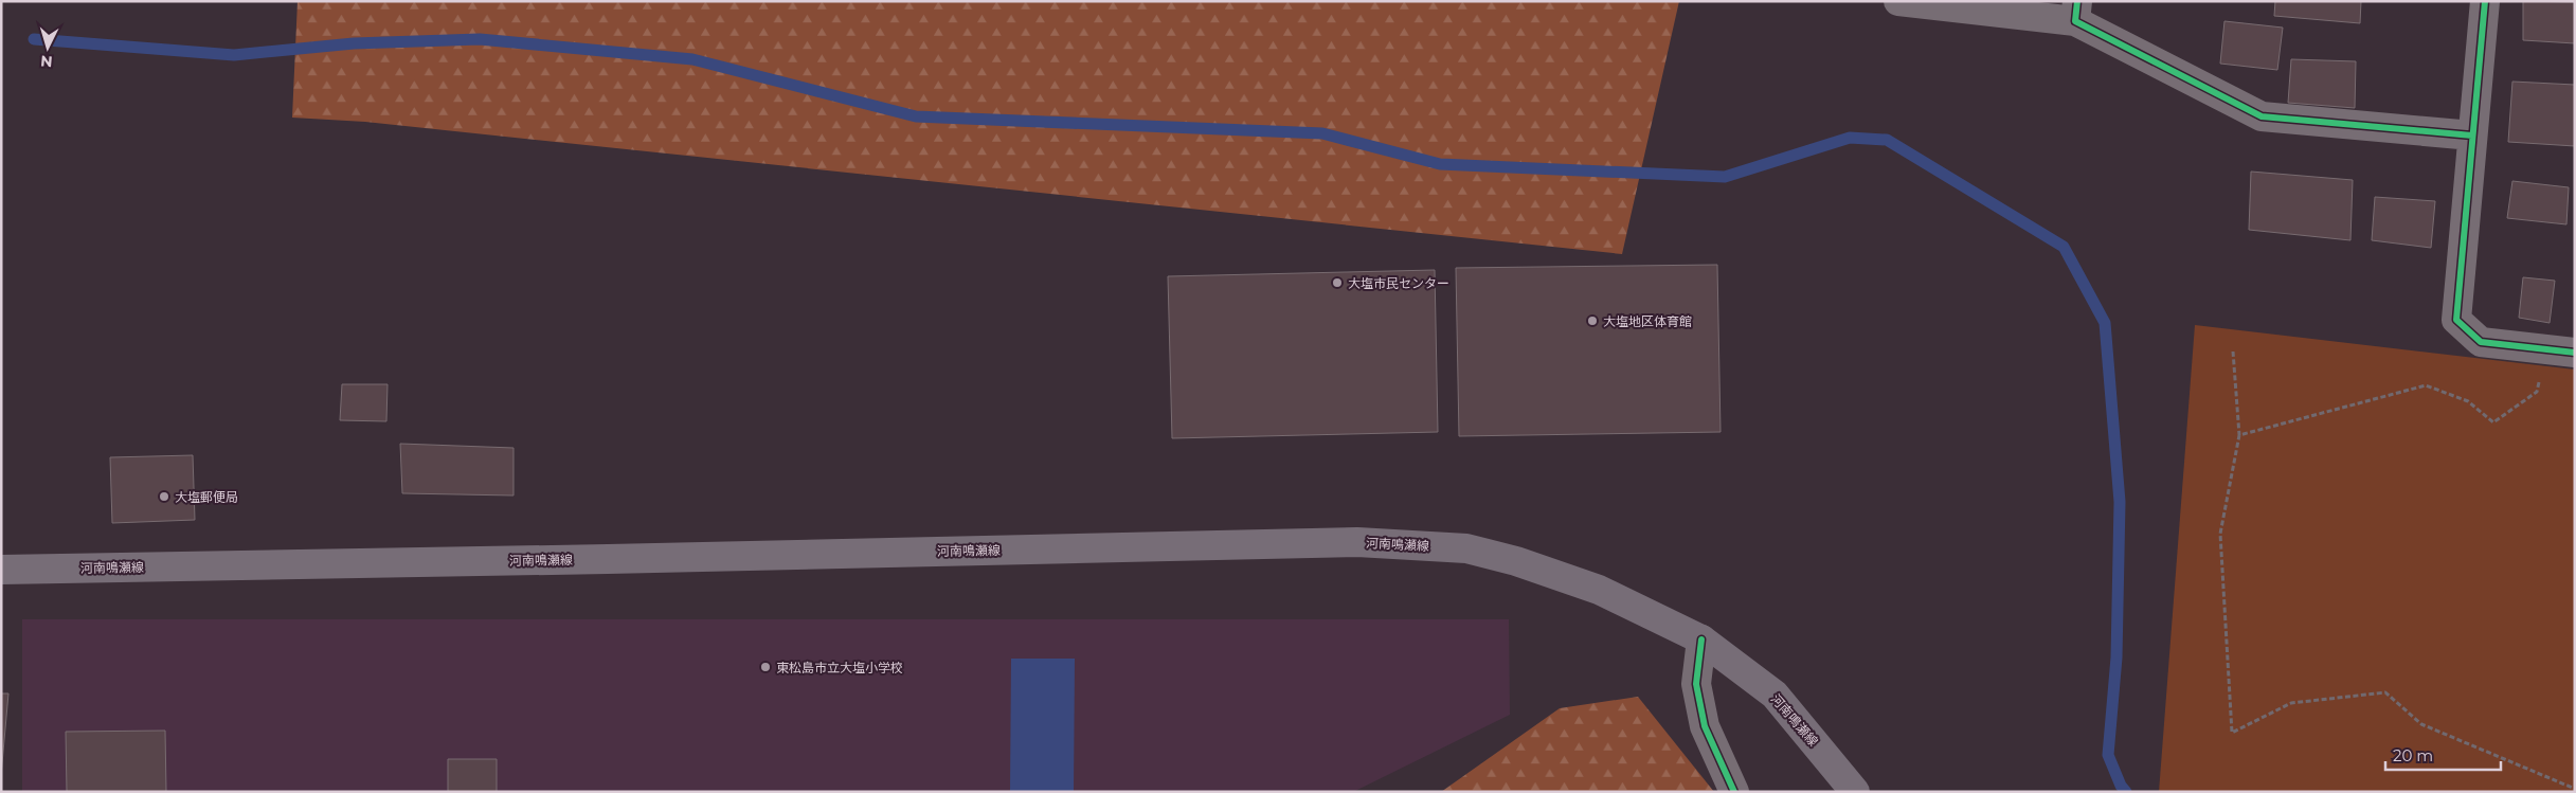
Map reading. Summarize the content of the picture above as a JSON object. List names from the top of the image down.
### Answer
{
  "streets": {
    "main road": ["河南鳴瀬線"]
  },
  "places": [
    "大塩市民センター",
    "大塩地区体育館",
    "大塩郵便局",
    "東松島市立大塩小学校"
  ],
  "scale_bar": "20 m",
  "north": "bottom"
}
